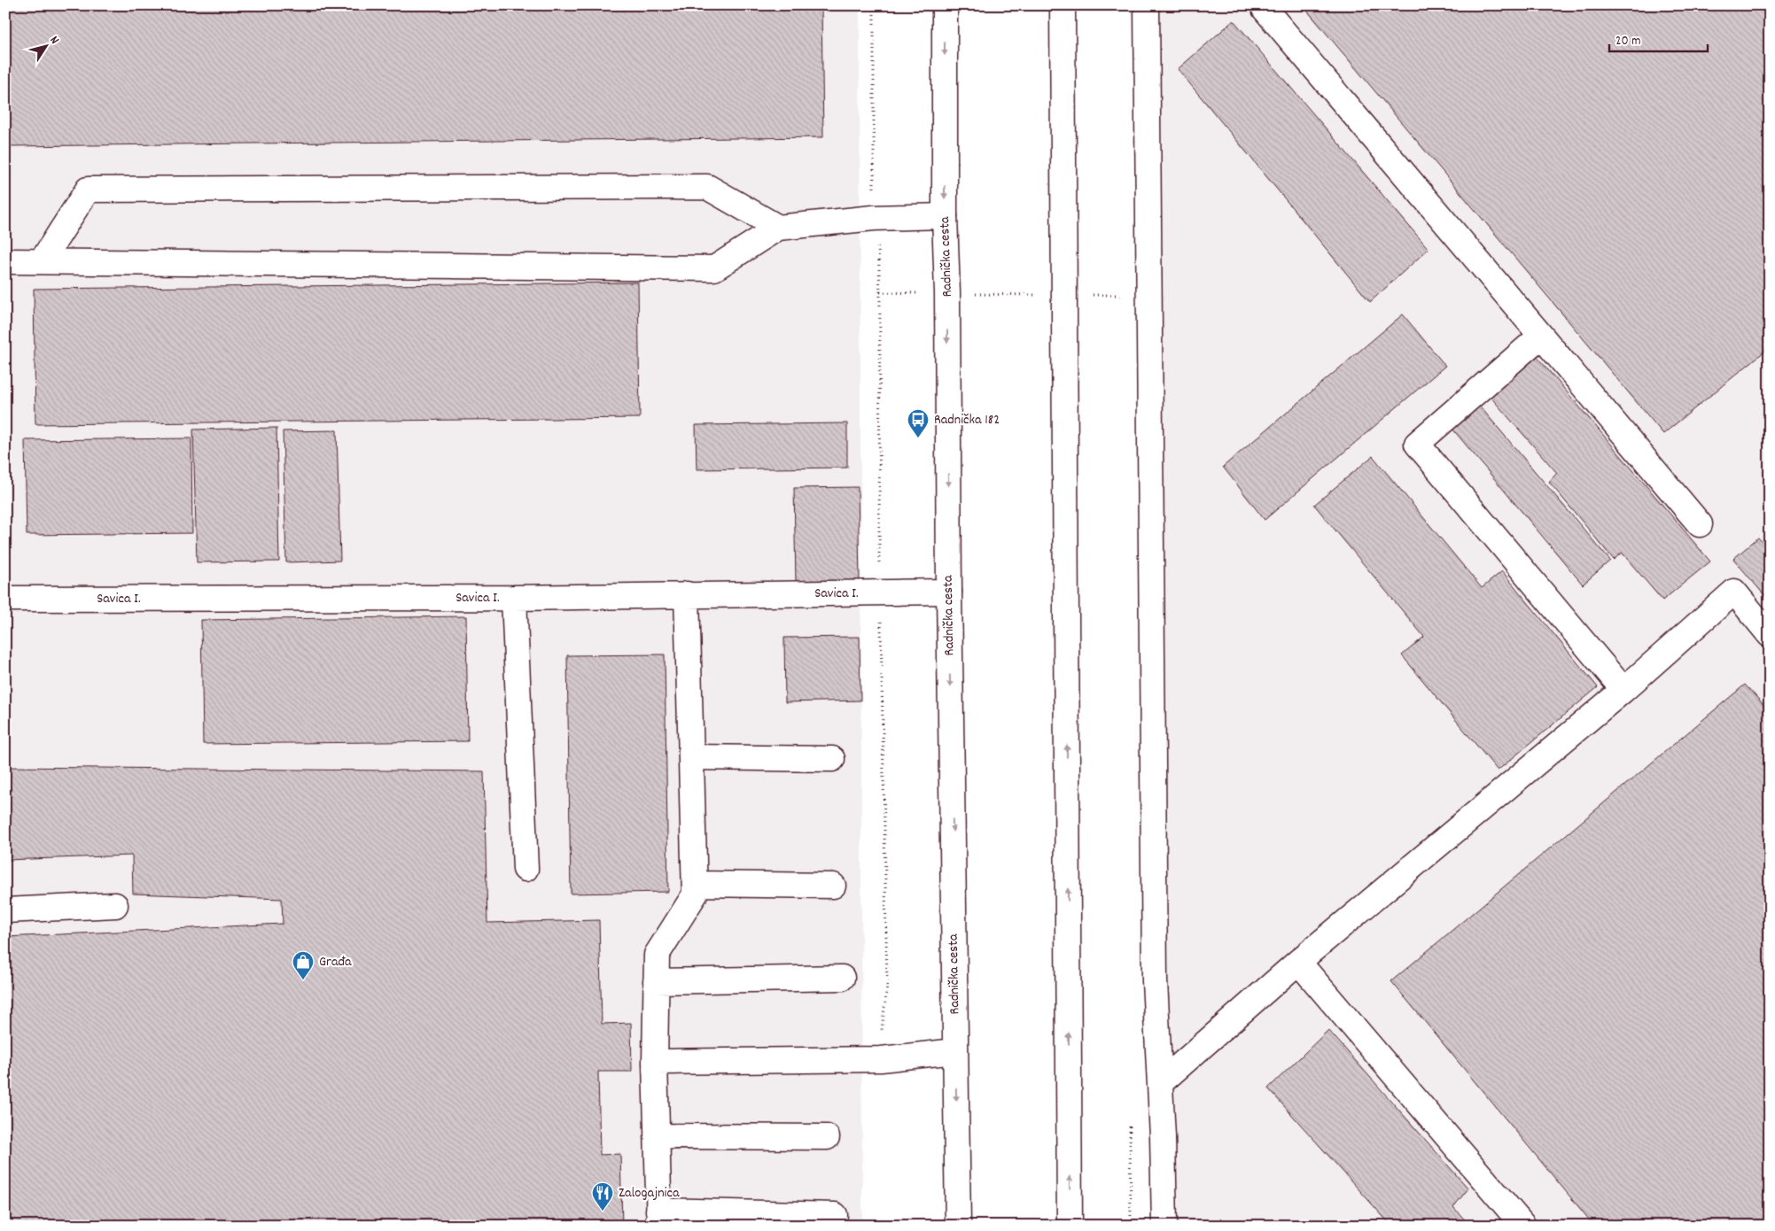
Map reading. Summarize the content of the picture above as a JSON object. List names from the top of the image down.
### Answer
{
  "streets": {
    "main road": ["Radnička cesta", "Savica I."]
  },
  "crossings": [
    ["Radnička cesta", "Savica I."]
  ],
  "places": {
    "bus stop": ["Radnička 182"],
    "shop": ["Građa"],
    "restaurant": ["Zalogajnica"]
  },
  "scale_bar": "20 m",
  "north": "top right"
}
